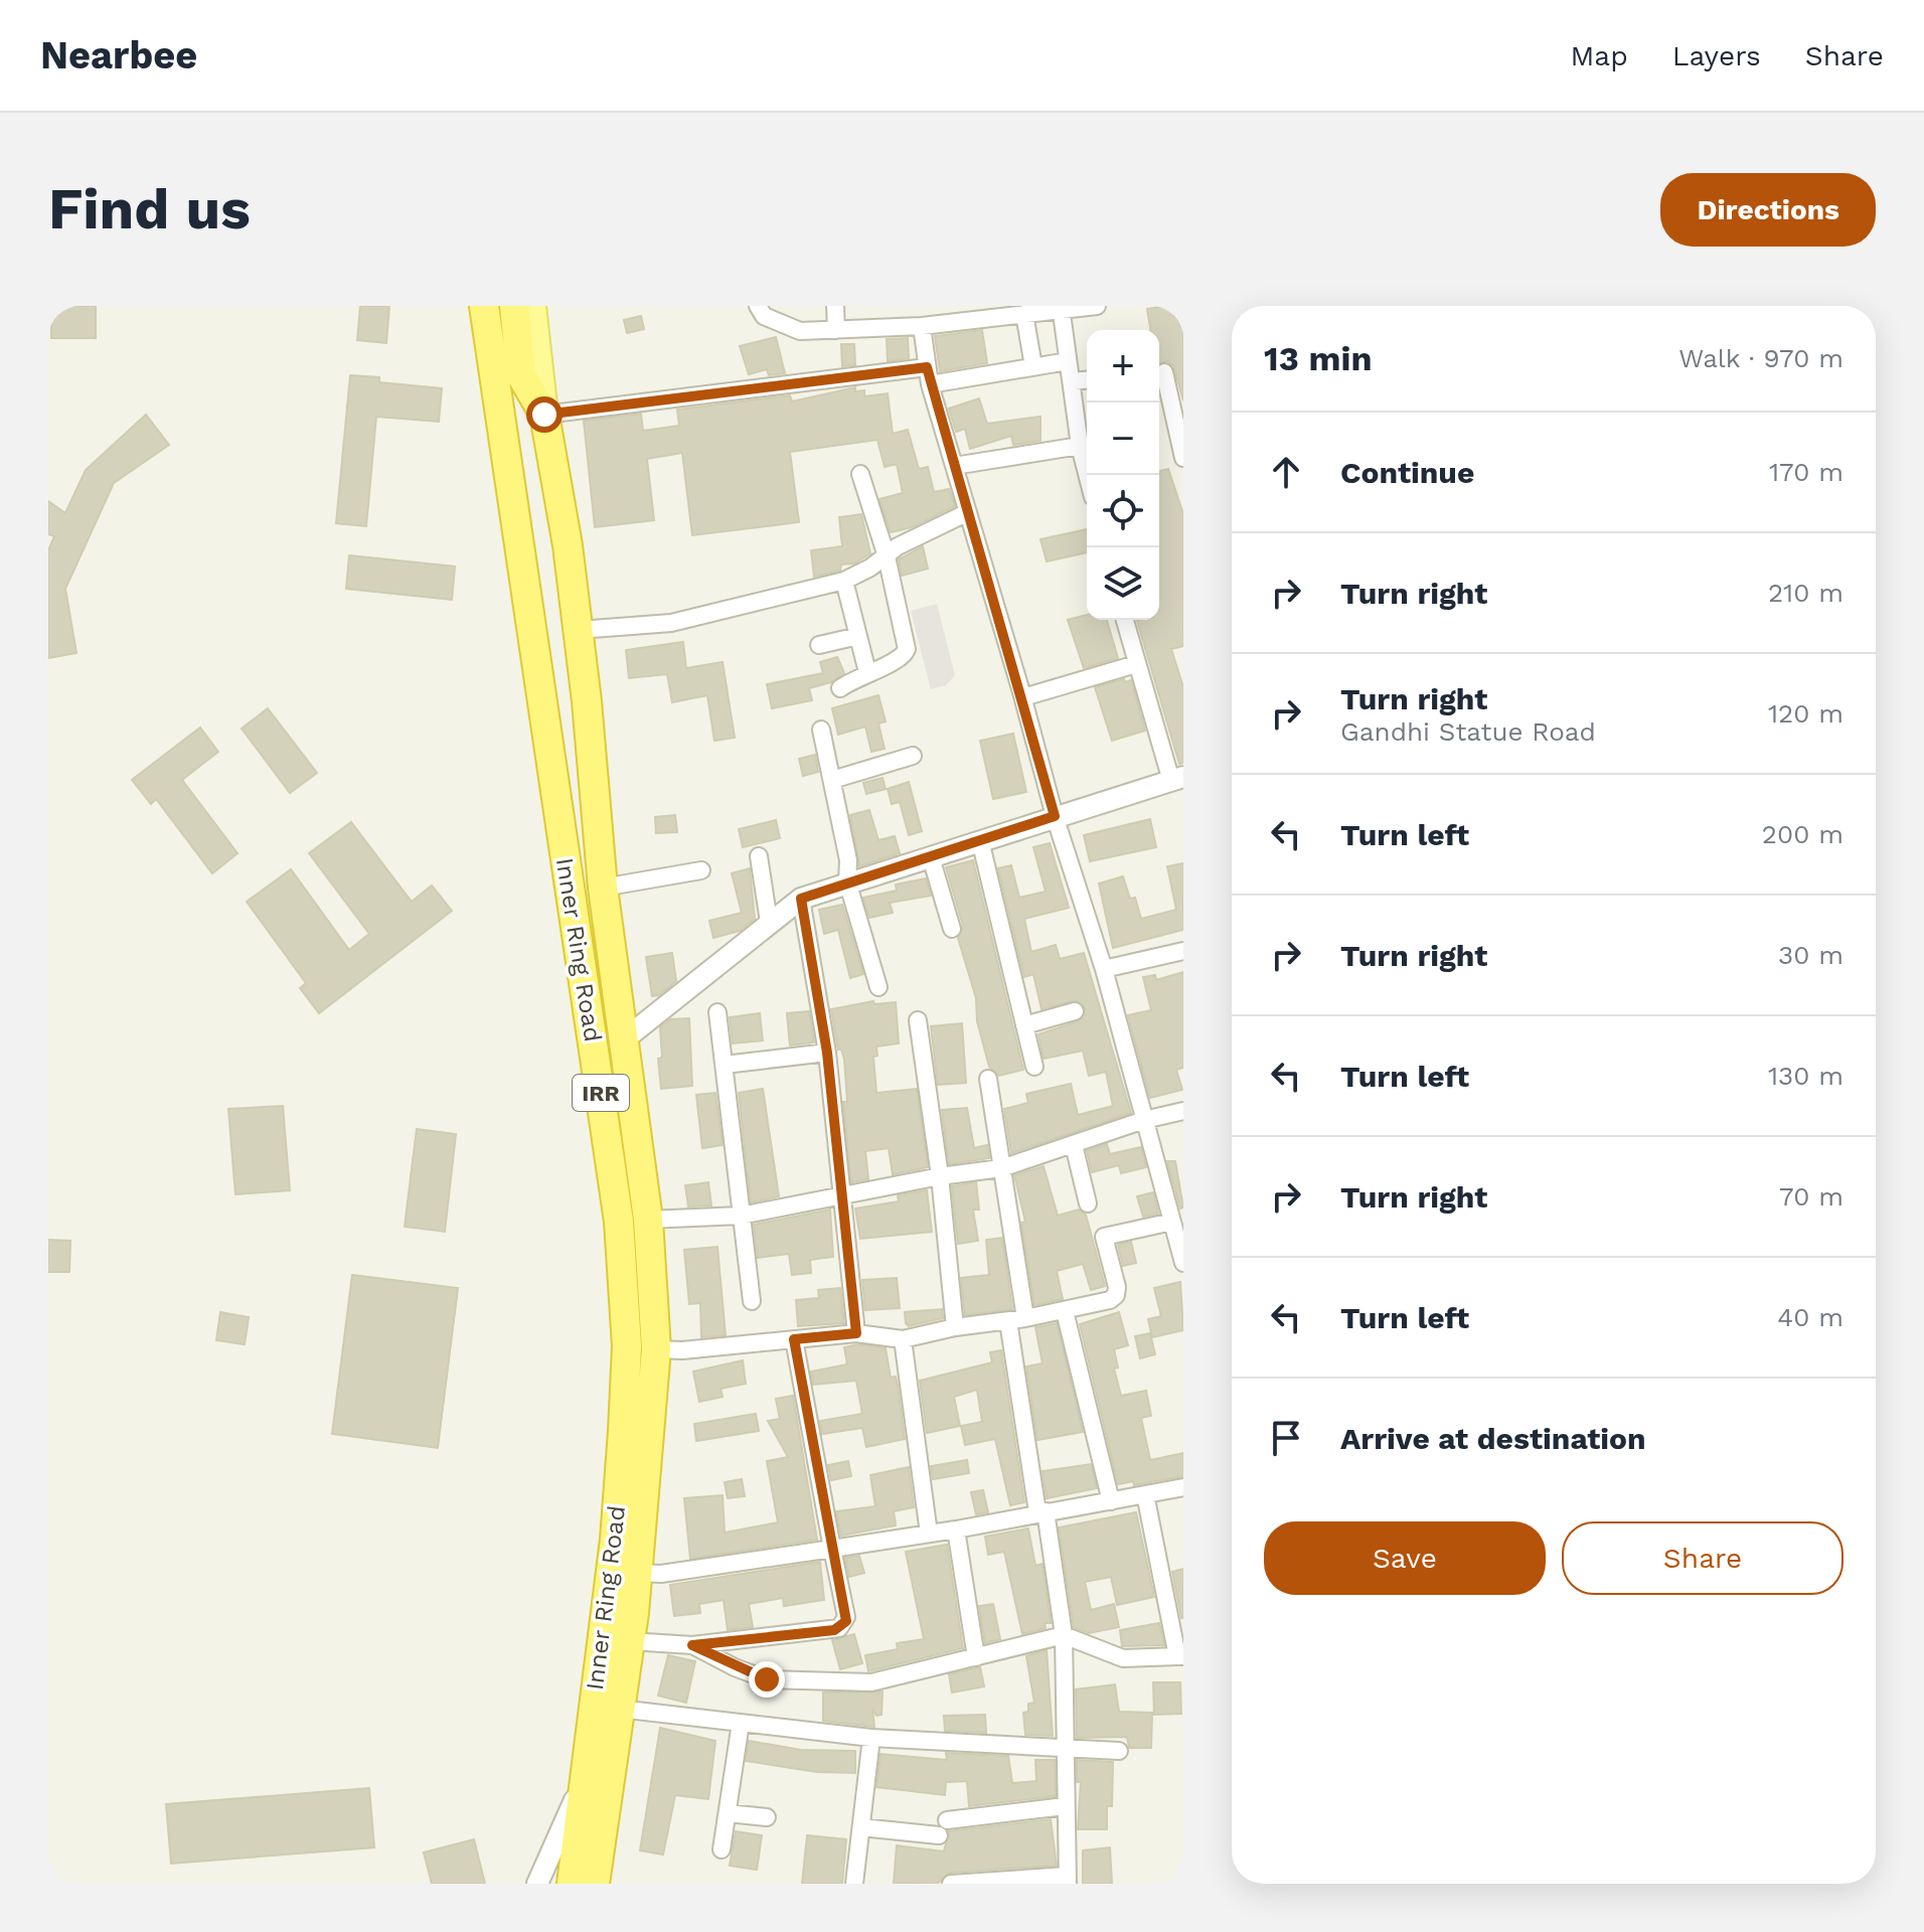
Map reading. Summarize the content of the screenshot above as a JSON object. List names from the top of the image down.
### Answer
{
  "streets": {
    "highway": ["Inner Ring Road", "IRR"]
  },
  "page": {
    "header": "Nearbee",
    "nav": ["Map", "Layers", "Share"],
    "buttons": [
      "Directions",
      ["Save", "Share"]
    ],
    "title": "Find us",
    "heading": ["13 min", "Walk · 970 m"],
    "map_buttons": ["+", "−"],
    "list": [
      ["Continue", "170 m"],
      ["Turn right", "210 m"],
      ["Turn right", "Gandhi Statue Road", "120 m"],
      ["Turn left", "200 m"],
      ["Turn right", "30 m"],
      ["Turn left", "130 m"],
      ["Turn right", "70 m"],
      ["Turn left", "40 m"],
      "Arrive at destination"
    ]
  }
}
